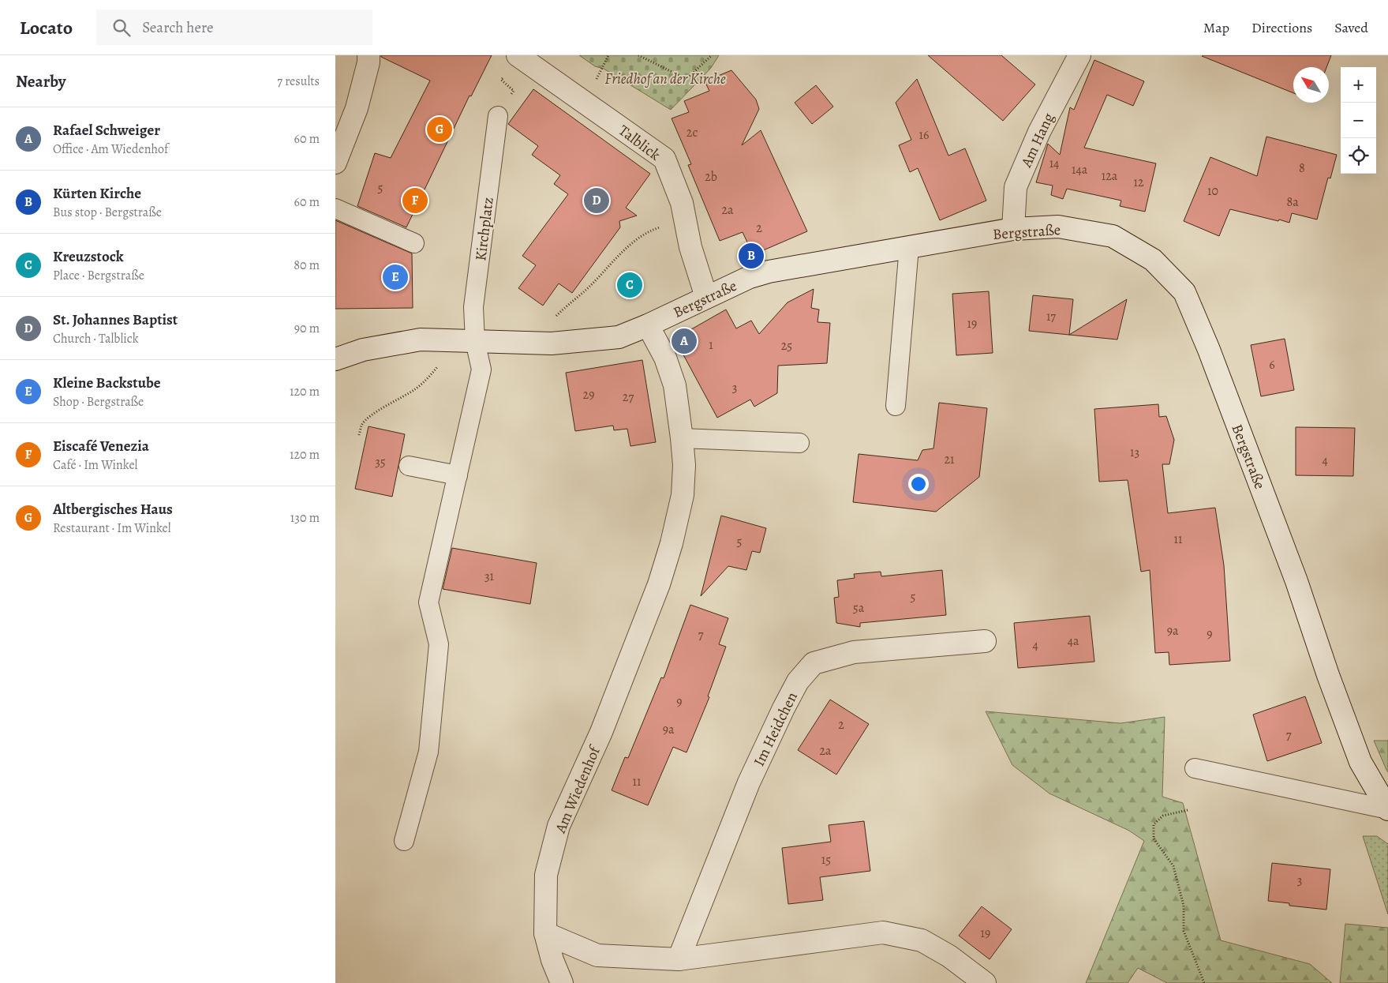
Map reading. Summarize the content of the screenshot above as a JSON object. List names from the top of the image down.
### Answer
{
  "streets": {
    "street": [
      "Am Hang",
      "Talblick",
      "Bergstraße",
      "Im Heidchen",
      "Am Wiedenhof"
    ],
    "lane": ["Kirchplatz"]
  },
  "crossings": [
    ["Am Hang", "Bergstraße"],
    ["Talblick", "Bergstraße"],
    ["Kirchplatz", "Bergstraße"],
    ["Bergstraße", "Am Wiedenhof"]
  ],
  "parks": ["Friedhof an der Kirche"],
  "house_numbers": [
    "2c",
    "16",
    "14",
    "8",
    "14a",
    "12a",
    "2b",
    "12",
    "5",
    "10",
    "8a",
    "2a",
    "2",
    "17",
    "19",
    "1",
    "25",
    "6",
    "3",
    "29",
    "27",
    "13",
    "21",
    "4",
    "35",
    "11",
    "5",
    "31",
    "5",
    "5a",
    "9a",
    "9",
    "7",
    "4a",
    "4",
    "9",
    "2",
    "9a",
    "7",
    "2a",
    "11",
    "15",
    "3",
    "19"
  ],
  "north": "top left",
  "page": {
    "header": "Locato",
    "search": "Search here",
    "nav": ["Map", "Directions", "Saved"],
    "heading": ["Nearby", "7 results"],
    "map_buttons": ["+", "−"],
    "list": [
      {
        "mark": "A",
        "name": "Rafael Schweiger",
        "note": "Office · Am Wiedenhof",
        "value": "60 m"
      },
      {
        "mark": "B",
        "name": "Kürten Kirche",
        "note": "Bus stop · Bergstraße",
        "value": "60 m"
      },
      {
        "mark": "C",
        "name": "Kreuzstock",
        "note": "Place · Bergstraße",
        "value": "80 m"
      },
      {
        "mark": "D",
        "name": "St. Johannes Baptist",
        "note": "Church · Talblick",
        "value": "90 m"
      },
      {
        "mark": "E",
        "name": "Kleine Backstube",
        "note": "Shop · Bergstraße",
        "value": "120 m"
      },
      {
        "mark": "F",
        "name": "Eiscafé Venezia",
        "note": "Café · Im Winkel",
        "value": "120 m"
      },
      {
        "mark": "G",
        "name": "Altbergisches Haus",
        "note": "Restaurant · Im Winkel",
        "value": "130 m"
      }
    ],
    "pins": [
      "G",
      "D",
      "F",
      "B",
      "E",
      "C",
      "A"
    ]
  }
}
